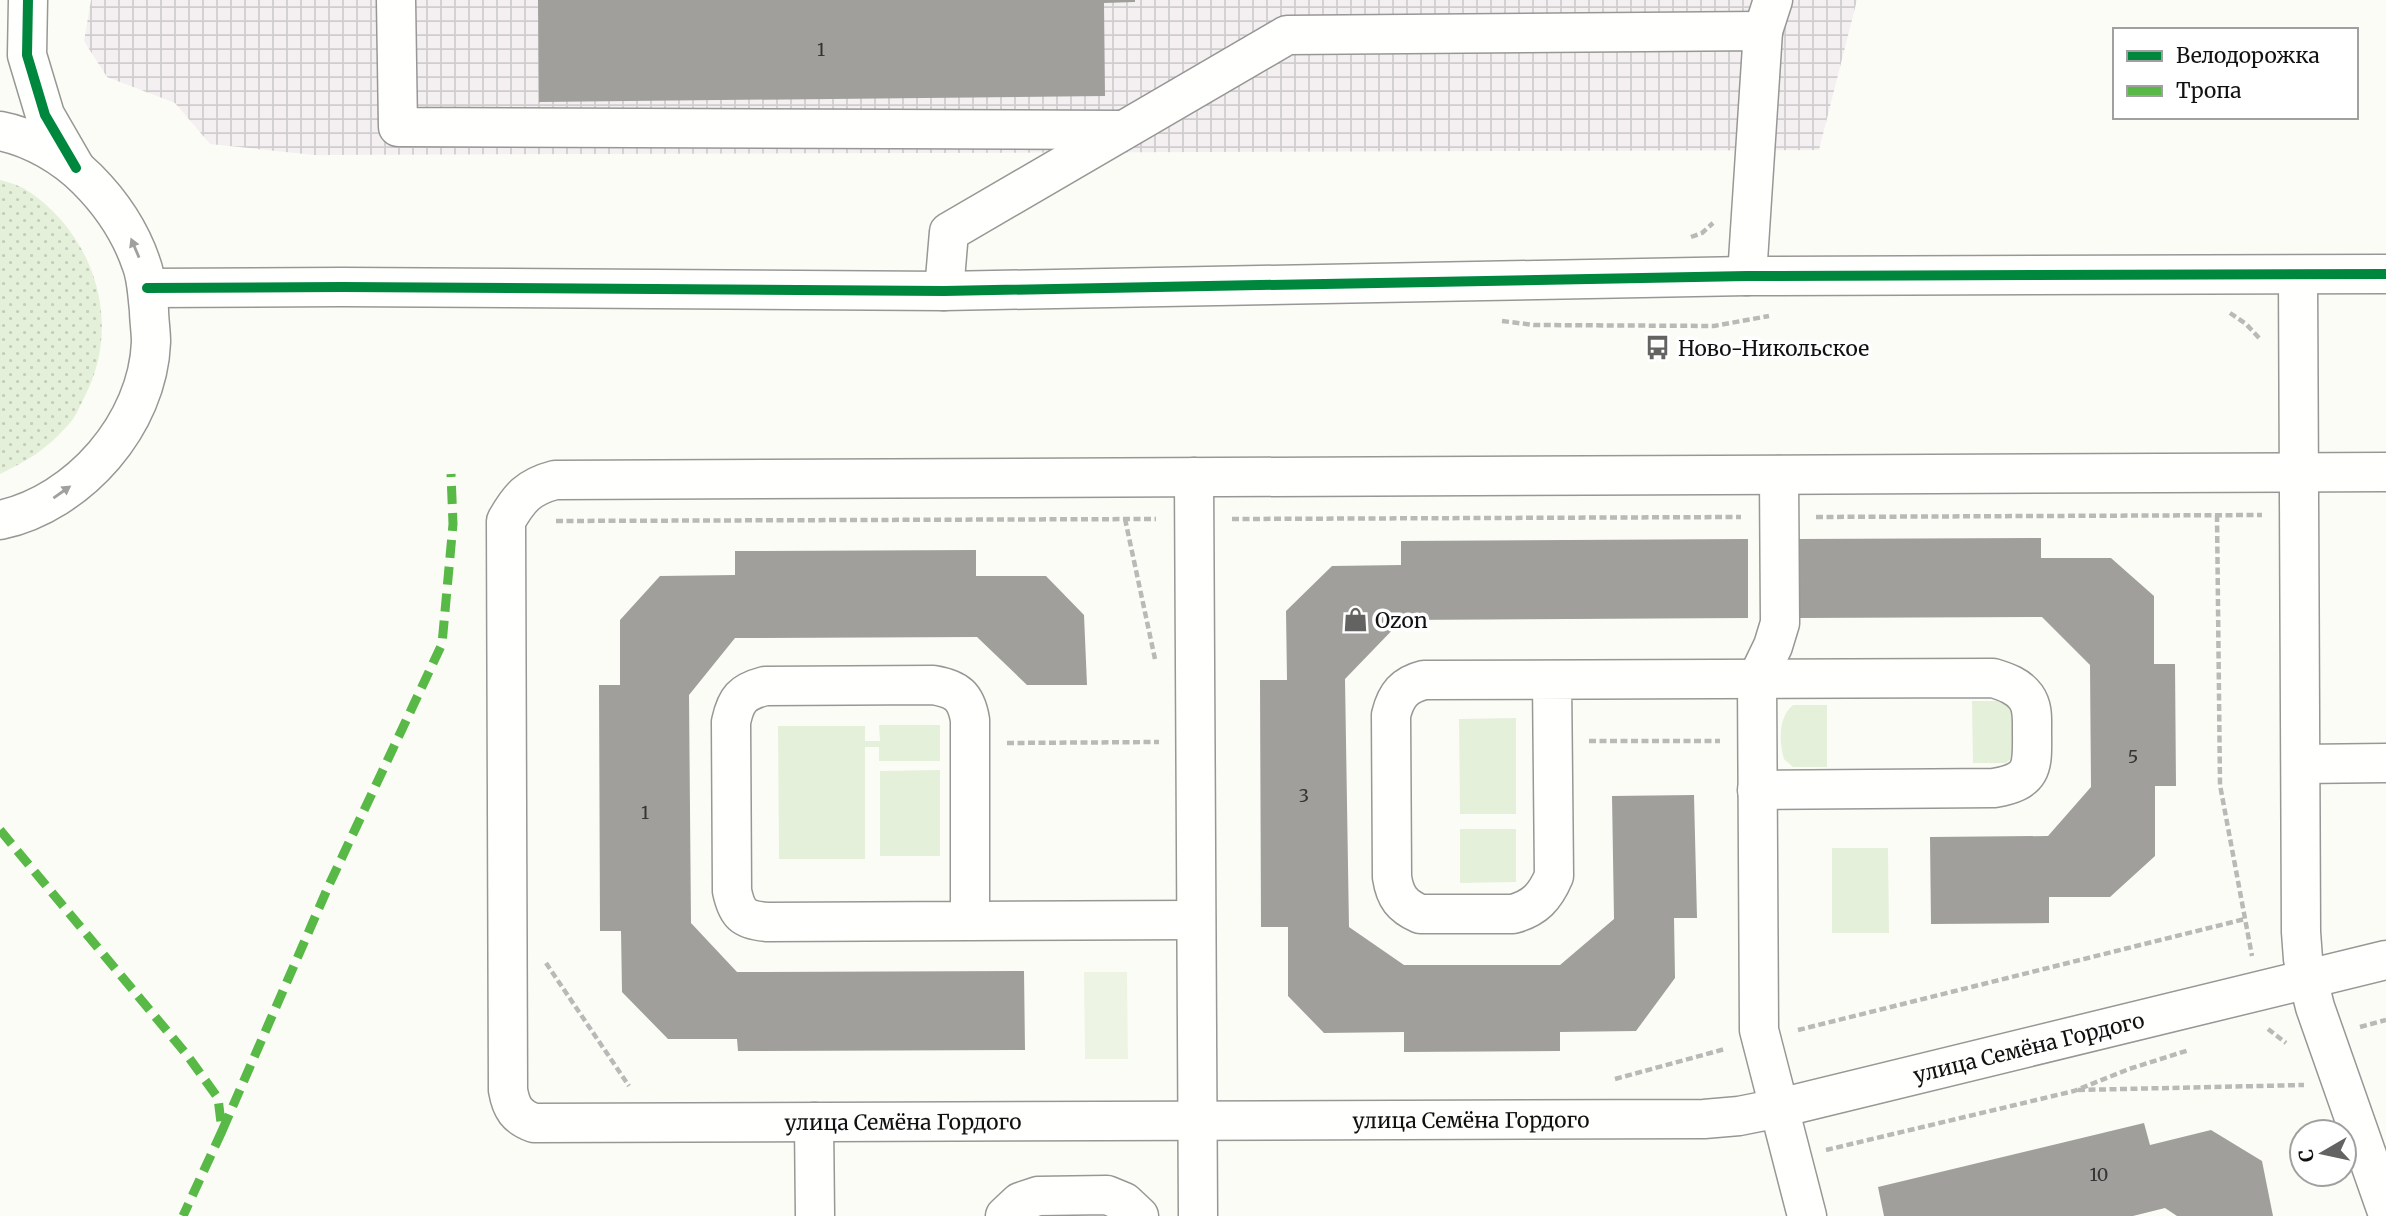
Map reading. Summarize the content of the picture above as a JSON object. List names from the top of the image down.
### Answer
{
  "streets": {
    "street": ["улица Семёна Гордого"]
  },
  "places": {
    "bus stop": ["Ново-Никольское"],
    "shop": ["Ozon"]
  },
  "house_numbers": [
    "1",
    "5",
    "3",
    "1",
    "10"
  ],
  "legend": ["Велодорожка", "Тропа"],
  "north": "left"
}
